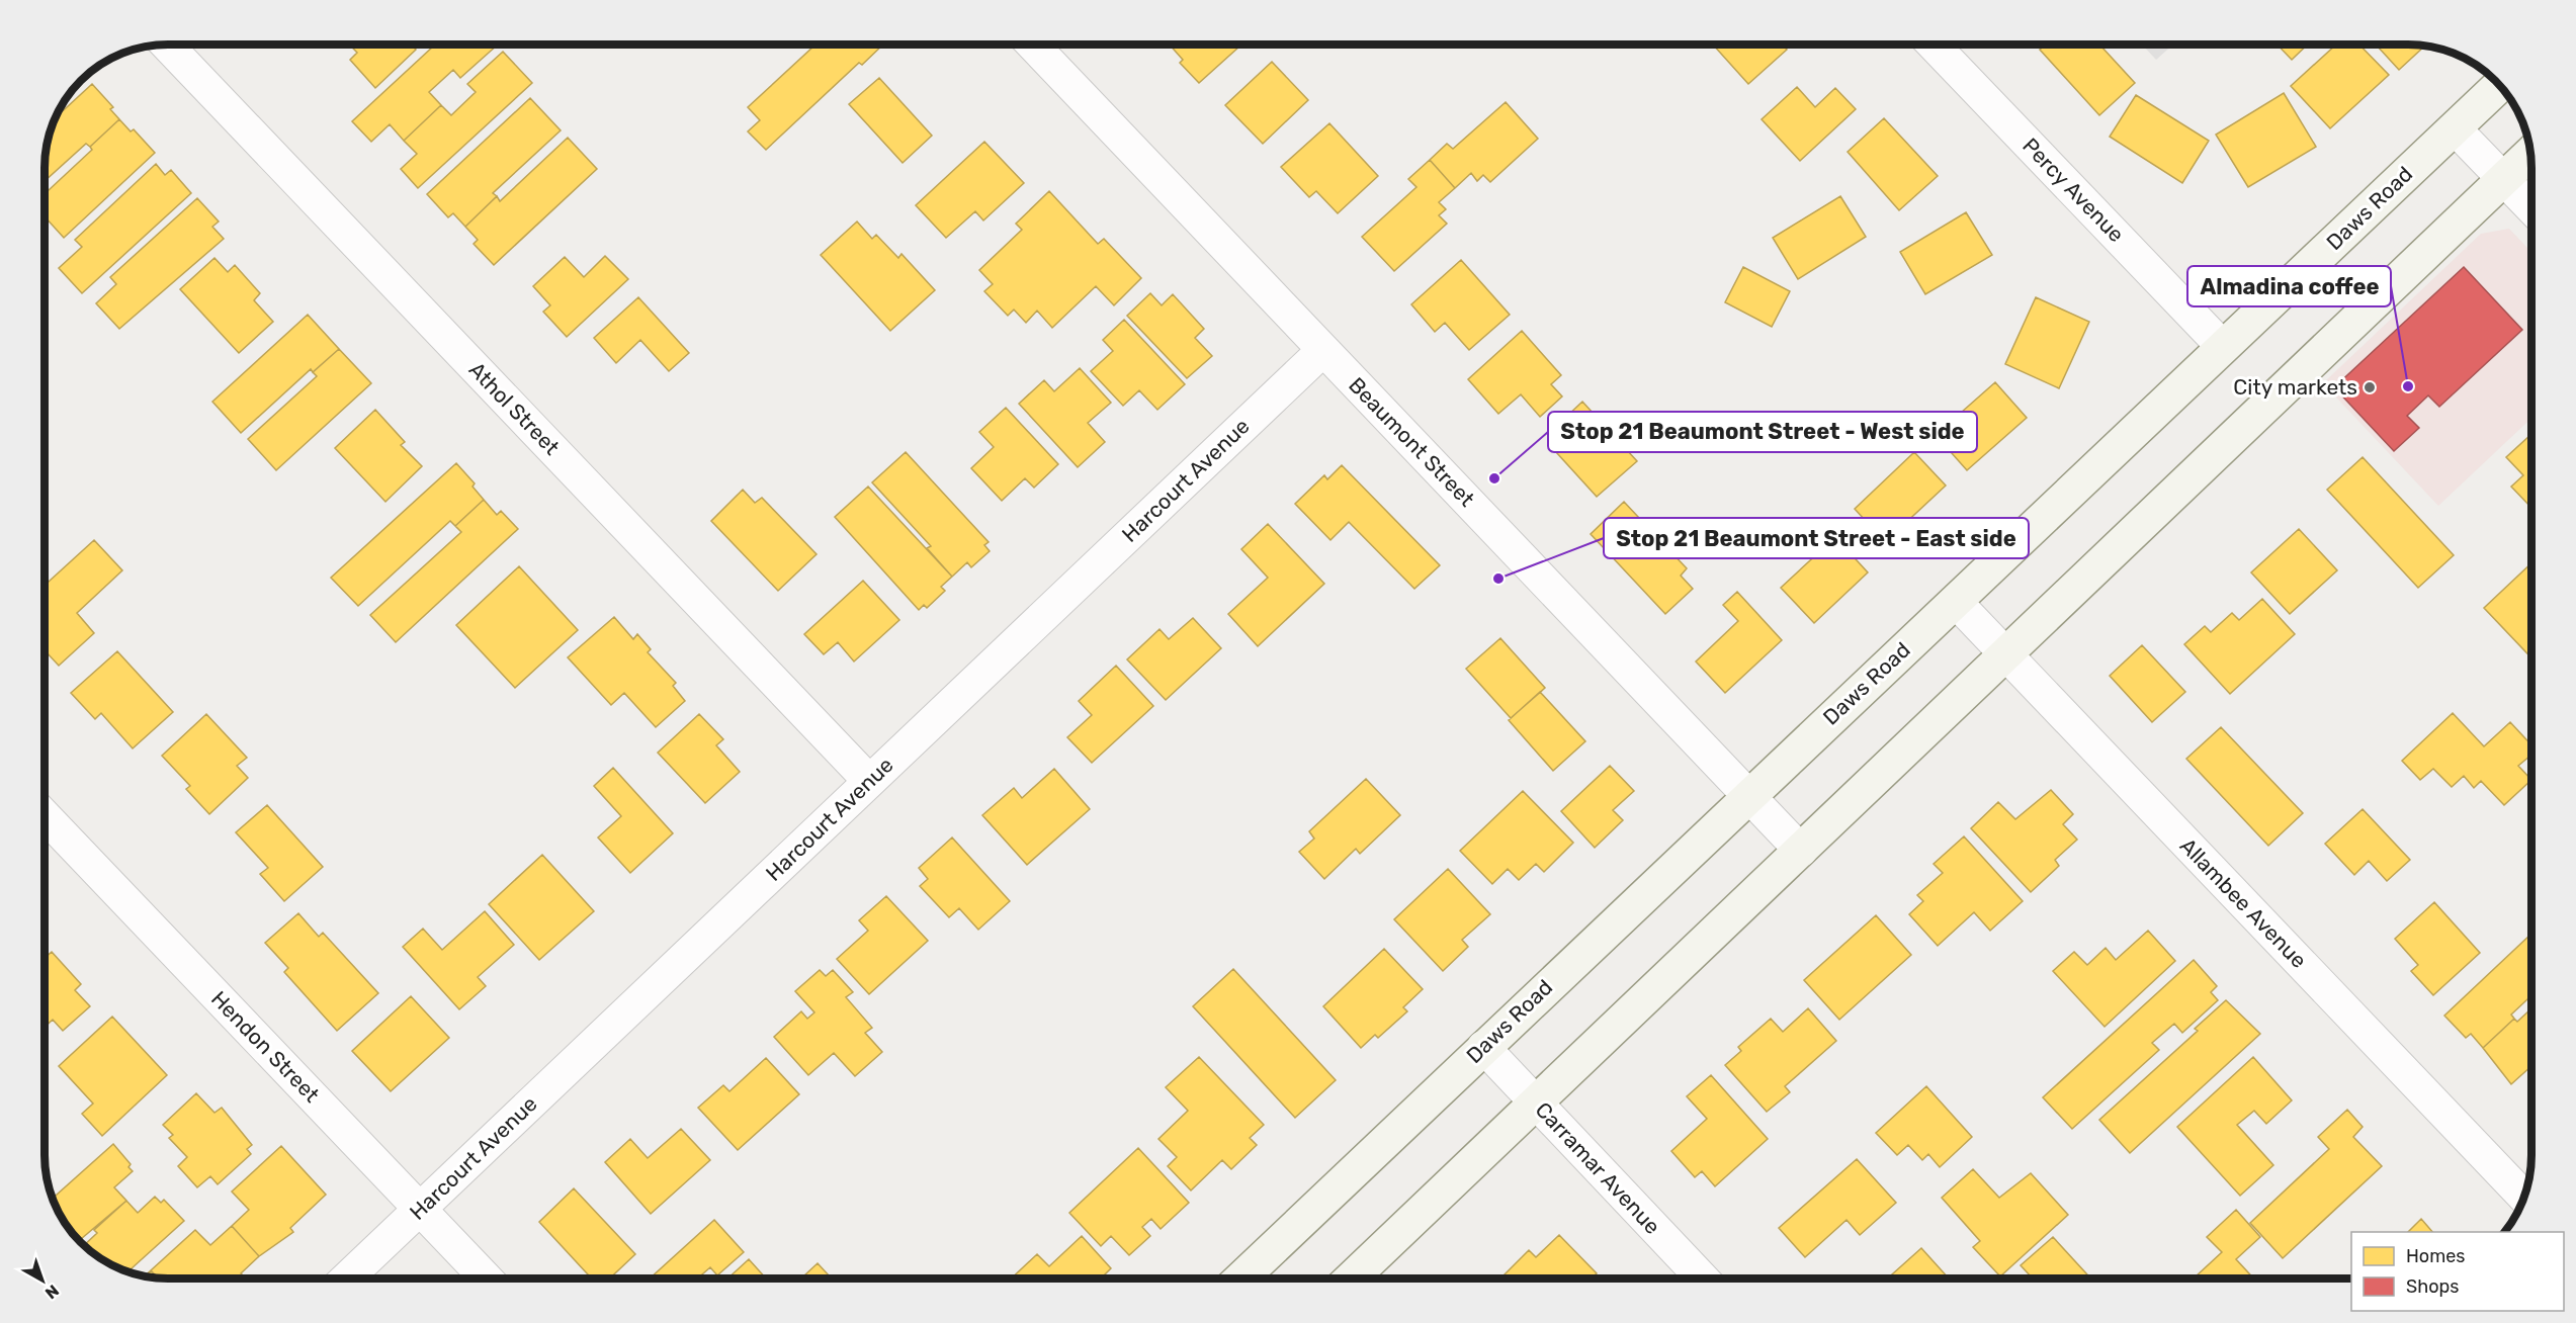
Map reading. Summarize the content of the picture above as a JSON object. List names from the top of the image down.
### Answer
{
  "streets": {
    "main road": ["Daws Road"],
    "street": [
      "Percy Avenue",
      "Athol Street",
      "Beaumont Street",
      "Harcourt Avenue",
      "Allambee Avenue",
      "Hendon Street",
      "Carramar Avenue"
    ]
  },
  "crossings": [
    ["Percy Avenue", "Daws Road"],
    ["Daws Road", "Beaumont Street"],
    ["Daws Road", "Allambee Avenue"],
    ["Daws Road", "Carramar Avenue"],
    ["Athol Street", "Harcourt Avenue"],
    ["Beaumont Street", "Harcourt Avenue"],
    ["Harcourt Avenue", "Hendon Street"]
  ],
  "places": [
    "Almadina coffee",
    "City markets",
    "Stop 21 Beaumont Street - West side",
    "Stop 21 Beaumont Street - East side"
  ],
  "legend": ["Homes", "Shops"],
  "north": "bottom right"
}
